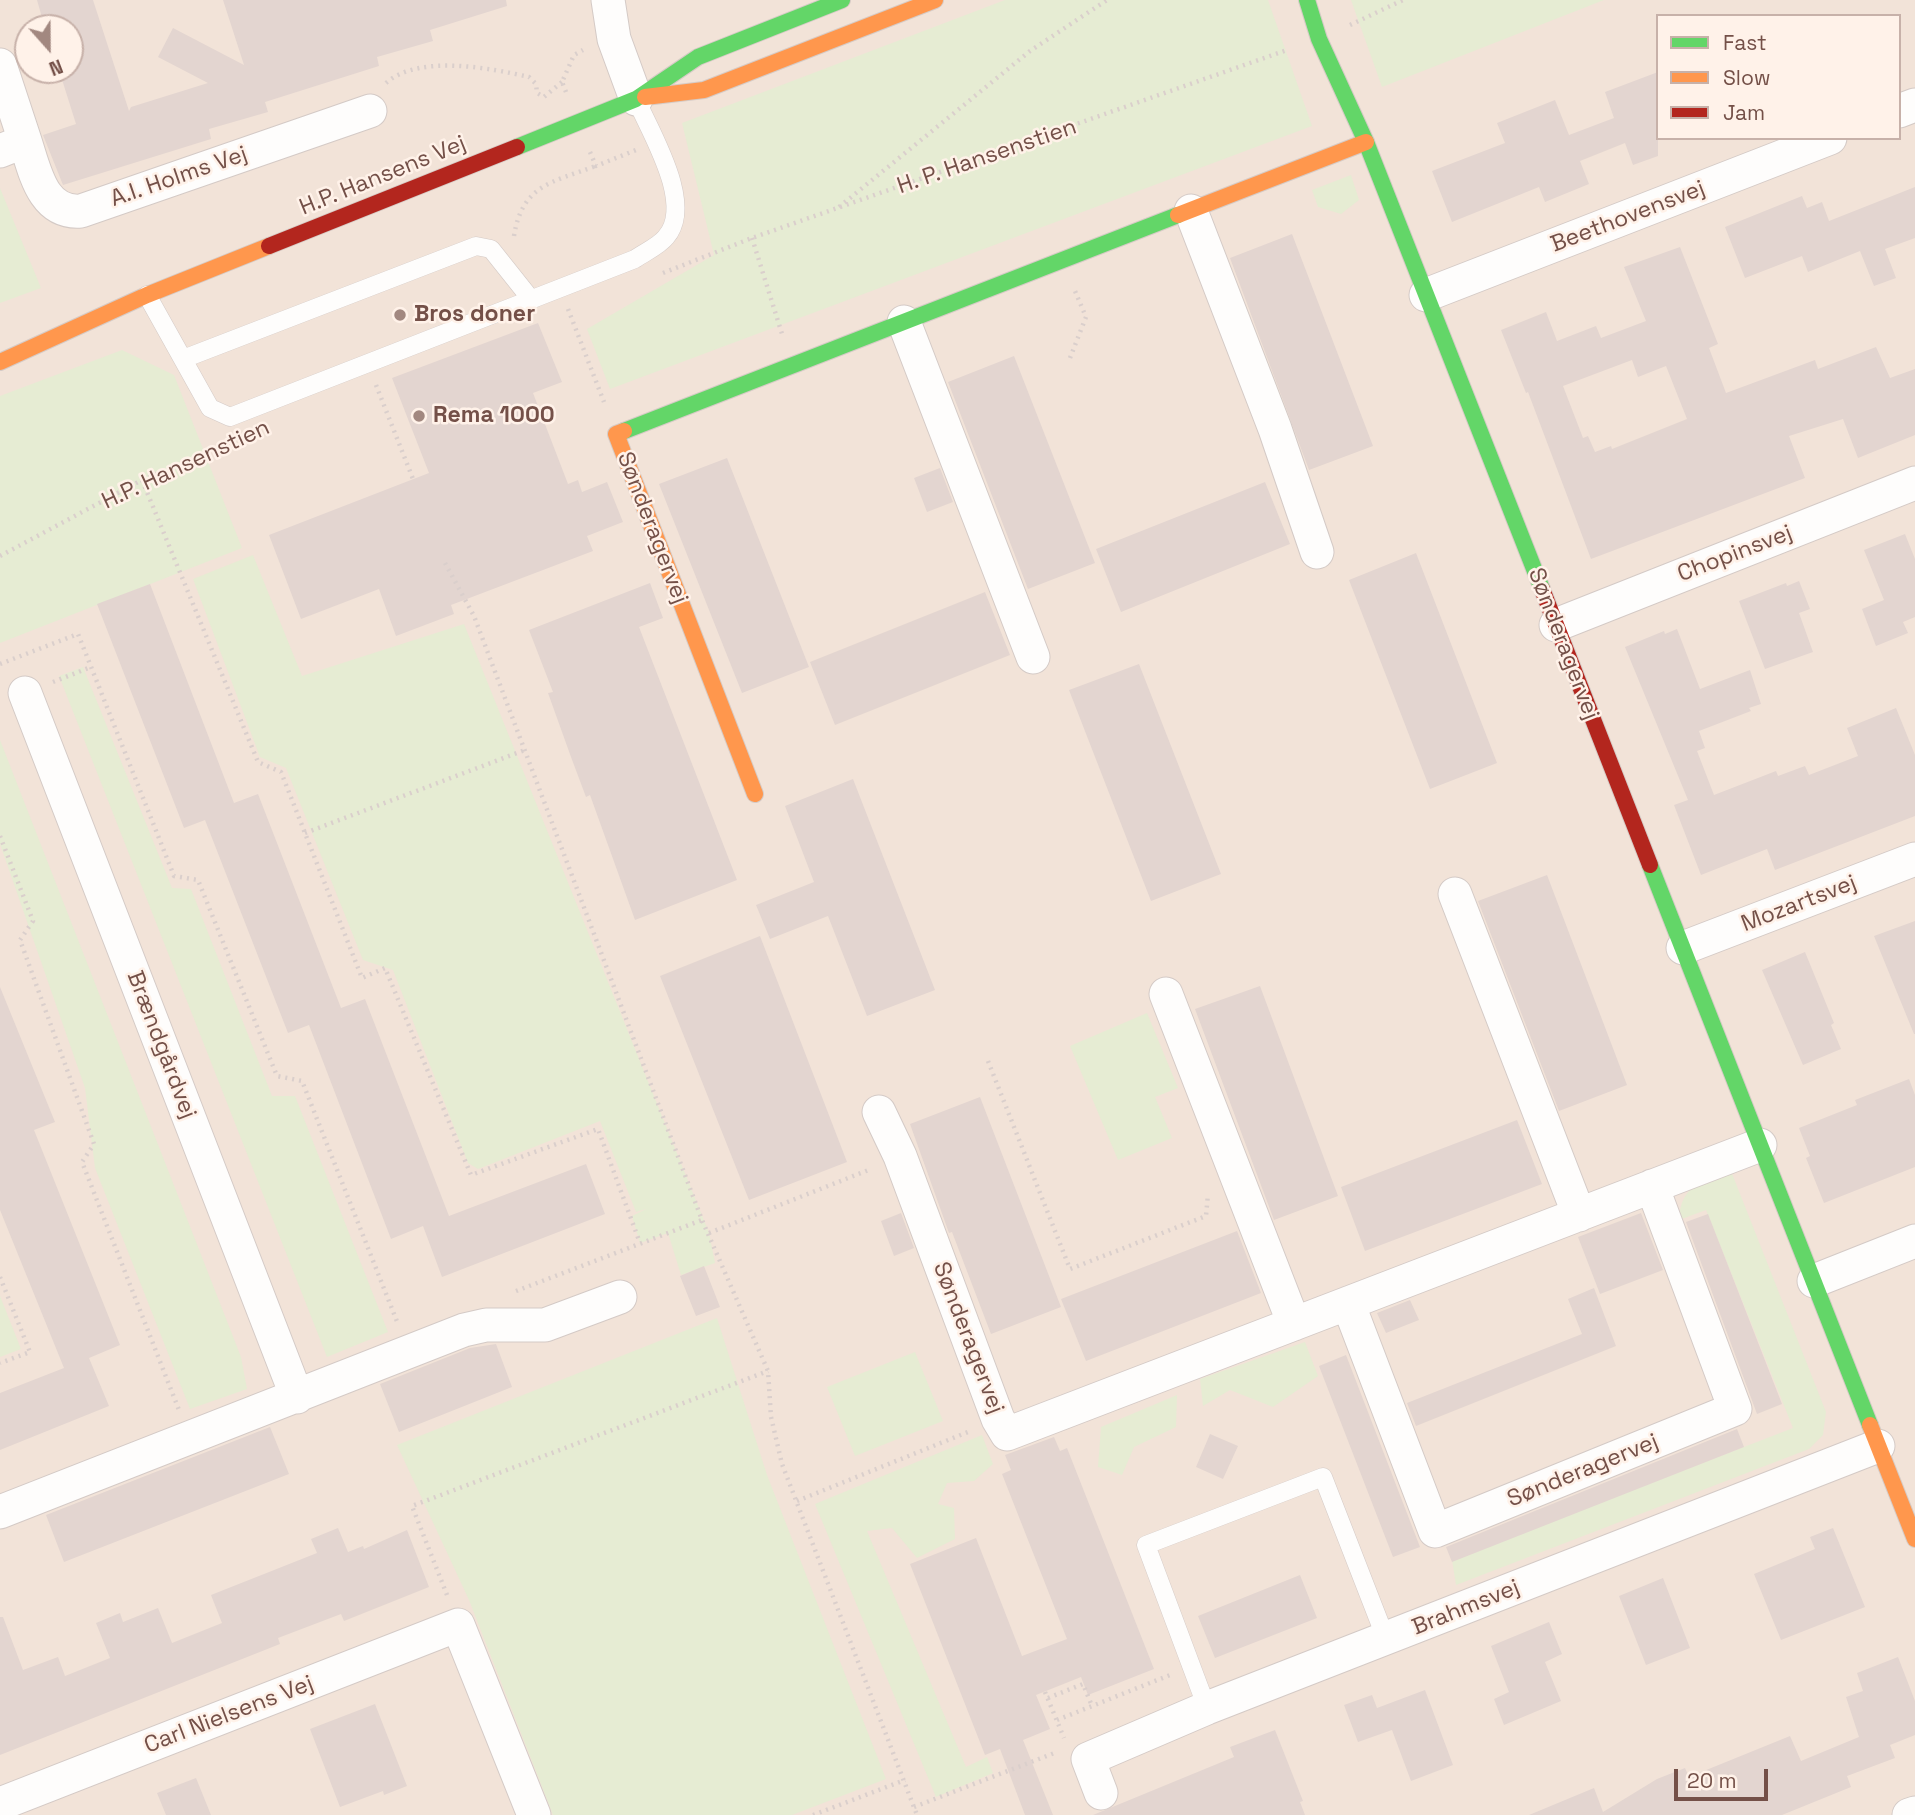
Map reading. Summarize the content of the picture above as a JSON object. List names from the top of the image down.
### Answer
{
  "streets": {
    "street": [
      "H.P. Hansens Vej",
      "A.I. Holms Vej",
      "Beethovensvej",
      "Sønderagervej",
      "Chopinsvej",
      "Mozartsvej",
      "Brændgårdvej",
      "Brahmsvej",
      "Carl Nielsens Vej"
    ],
    "path": ["H. P. Hansenstien", "H.P. Hansenstien"]
  },
  "crossings": [
    ["H. P. Hansenstien", "Sønderagervej"],
    ["Beethovensvej", "Sønderagervej"],
    ["Sønderagervej", "Chopinsvej"],
    ["Sønderagervej", "Mozartsvej"],
    ["Sønderagervej", "Brahmsvej"]
  ],
  "places": ["Bros doner", "Rema 1000"],
  "legend": ["Fast", "Slow", "Jam"],
  "scale_bar": "20 m",
  "north": "bottom"
}
